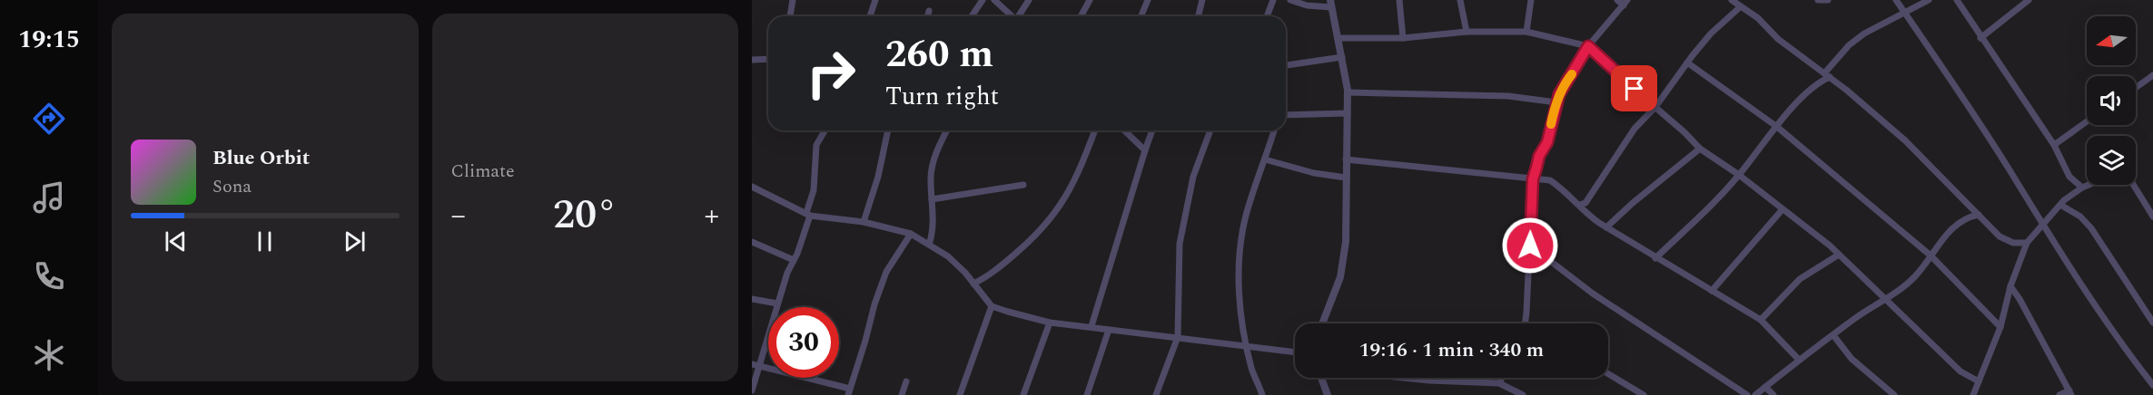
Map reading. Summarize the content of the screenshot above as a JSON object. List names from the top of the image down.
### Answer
{
  "north": "left",
  "page": {
    "tabs": "19:15",
    "tile": "Climate",
    "turn": ["260 m", "Turn right"],
    "song": ["Blue Orbit", "Sona"],
    "heat": ["−", "20°", "+"],
    "limit": "30",
    "trip": "19:16 · 1 min · 340 m"
  }
}
